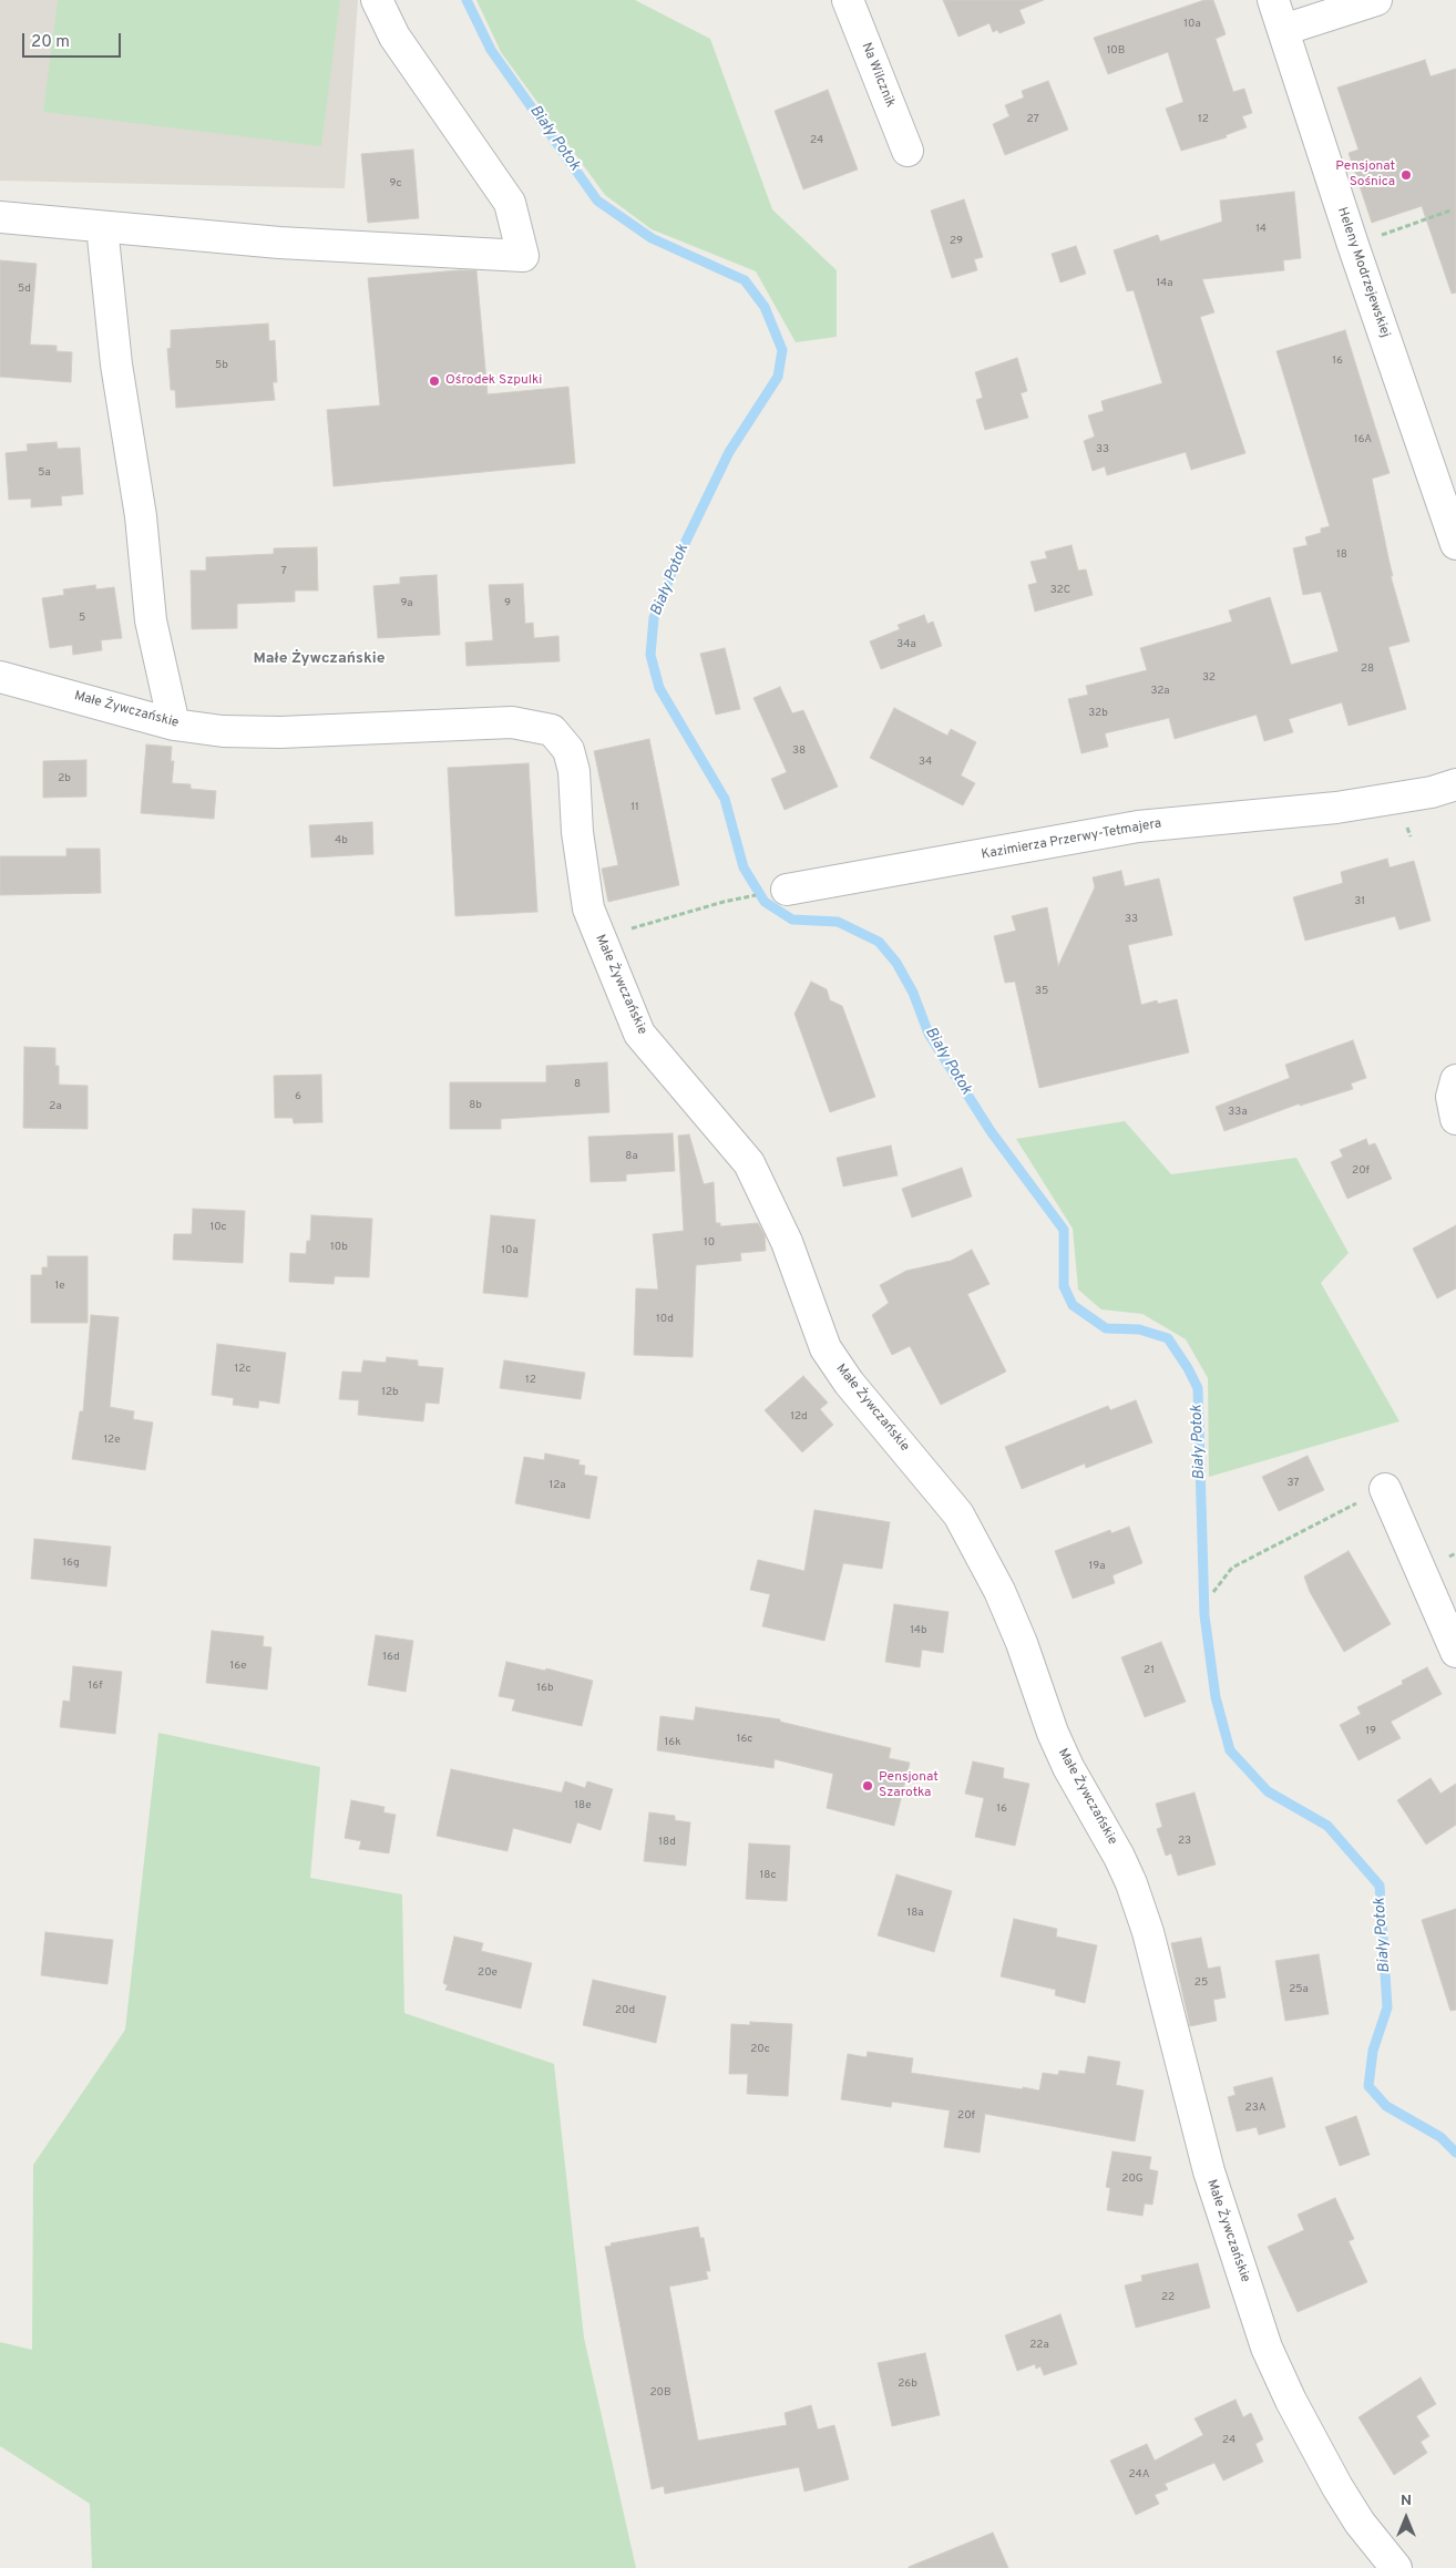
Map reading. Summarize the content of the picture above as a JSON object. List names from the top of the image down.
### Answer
{
  "streets": {
    "street": [
      "Na Wilcznik",
      "Heleny Modrzejewskiej",
      "Małe Żywczańskie",
      "Kazimierza Przerwy-Tetmajera"
    ]
  },
  "districts": ["Małe Żywczańskie"],
  "water": ["Biały Potok"],
  "places": ["Pensjonat Sośnica", "Ośrodek Szpulki", "Pensjonat Szarotka"],
  "house_numbers": [
    "10a",
    "10B",
    "27",
    "12",
    "24",
    "9c",
    "14",
    "29",
    "14a",
    "5d",
    "16",
    "5b",
    "16A",
    "33",
    "5a",
    "18",
    "7",
    "32C",
    "9a",
    "9",
    "5",
    "34a",
    "28",
    "32",
    "32a",
    "32b",
    "38",
    "34",
    "2b",
    "11",
    "4b",
    "31",
    "33",
    "35",
    "8",
    "6",
    "8b",
    "2a",
    "33a",
    "8a",
    "20f",
    "10c",
    "10",
    "10b",
    "10a",
    "1e",
    "10d",
    "12c",
    "12",
    "12b",
    "12d",
    "12e",
    "37",
    "12a",
    "16g",
    "19a",
    "14b",
    "16d",
    "16e",
    "21",
    "16f",
    "16b",
    "19",
    "16c",
    "16k",
    "18e",
    "16",
    "23",
    "18d",
    "18c",
    "18a",
    "20e",
    "25",
    "25a",
    "20d",
    "20c",
    "23A",
    "20f",
    "20G",
    "22",
    "22a",
    "26b",
    "20B",
    "24",
    "24A"
  ],
  "scale_bar": "20 m",
  "north": "top"
}
